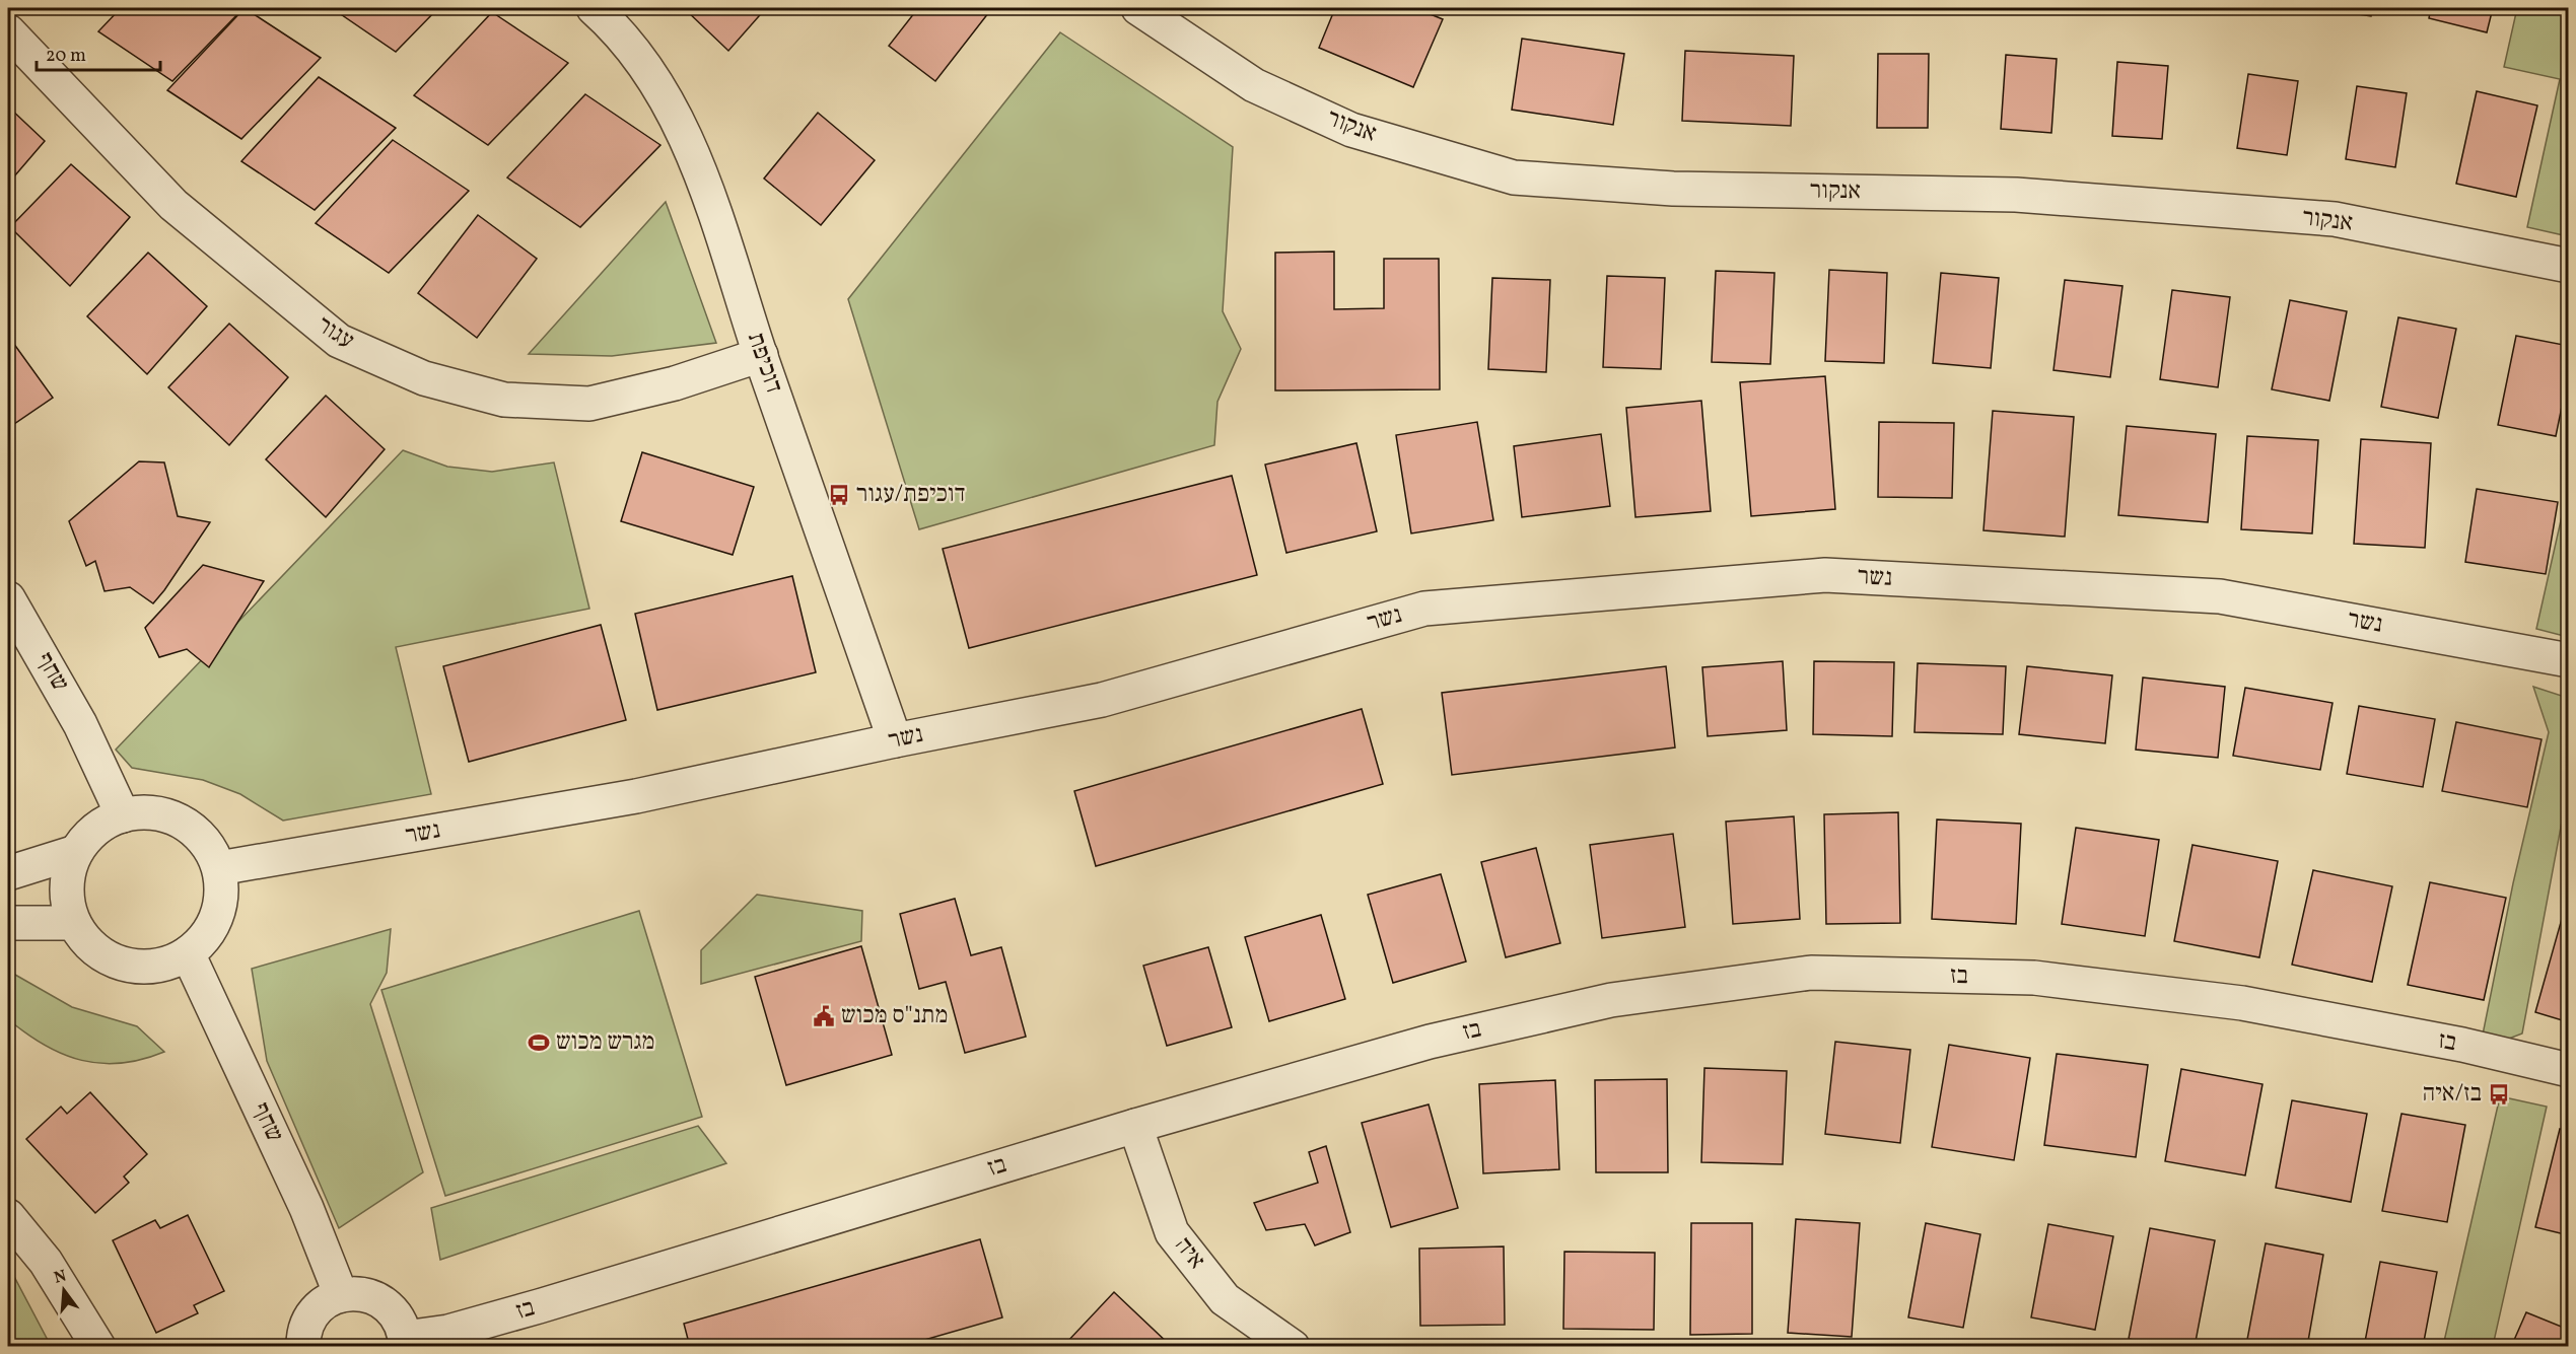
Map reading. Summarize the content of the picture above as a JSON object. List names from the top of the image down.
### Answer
{
  "streets": {
    "street": [
      "אנקור",
      "עגור",
      "דוכיפת",
      "נשר",
      "שחף",
      "בז",
      "איה"
    ]
  },
  "crossings": [
    ["עגור", "דוכיפת"],
    ["דוכיפת", "נשר"],
    ["נשר", "שחף"],
    ["בז", "איה"]
  ],
  "places": {
    "bus stop": ["דוכיפת/עגור", "בז/איה"],
    "public building": ["מתנ\"ס מכוש"],
    "sports": ["מגרש מכוש"]
  },
  "scale_bar": "20 m",
  "north": "top"
}
